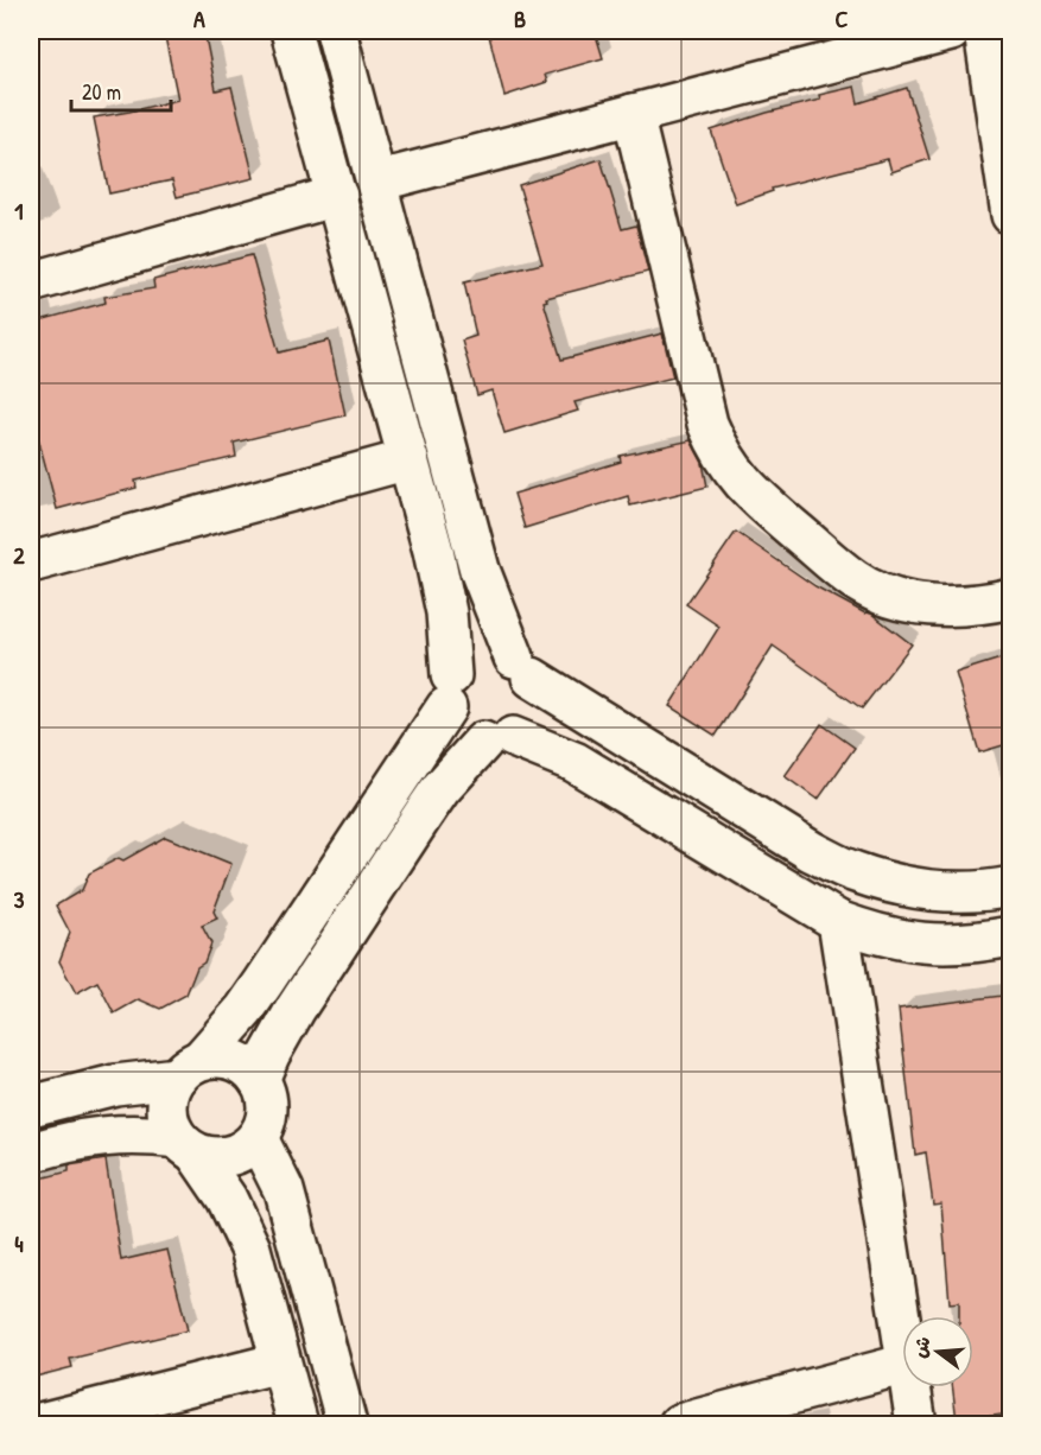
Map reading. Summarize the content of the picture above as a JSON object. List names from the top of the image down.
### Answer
{
  "scale_bar": "20 m",
  "north": "left",
  "grid": {
    "columns": ["A", "B", "C"],
    "rows": [
      "1",
      "2",
      "3",
      "4"
    ]
  }
}
